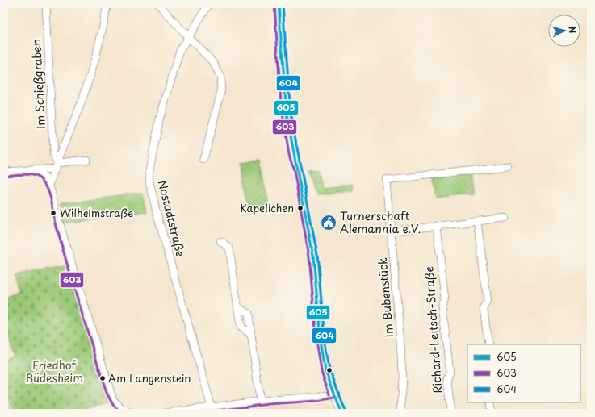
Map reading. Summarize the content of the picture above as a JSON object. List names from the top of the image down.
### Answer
{
  "streets": {
    "street": [
      "Im Schießgraben",
      "Nostadtstraße",
      "Im Bubenstück",
      "Richard-Leitsch-Straße"
    ]
  },
  "parks": ["Friedhof Büdesheim"],
  "places": {
    "other": ["Kapellchen", "Wilhelmstraße", "Am Langenstein"],
    "public building": ["Turnerschaft Alemannia e.V."]
  },
  "lines": ["transit line 605", "transit line 603", "transit line 604"],
  "legend": ["605", "603", "604"],
  "north": "right"
}
